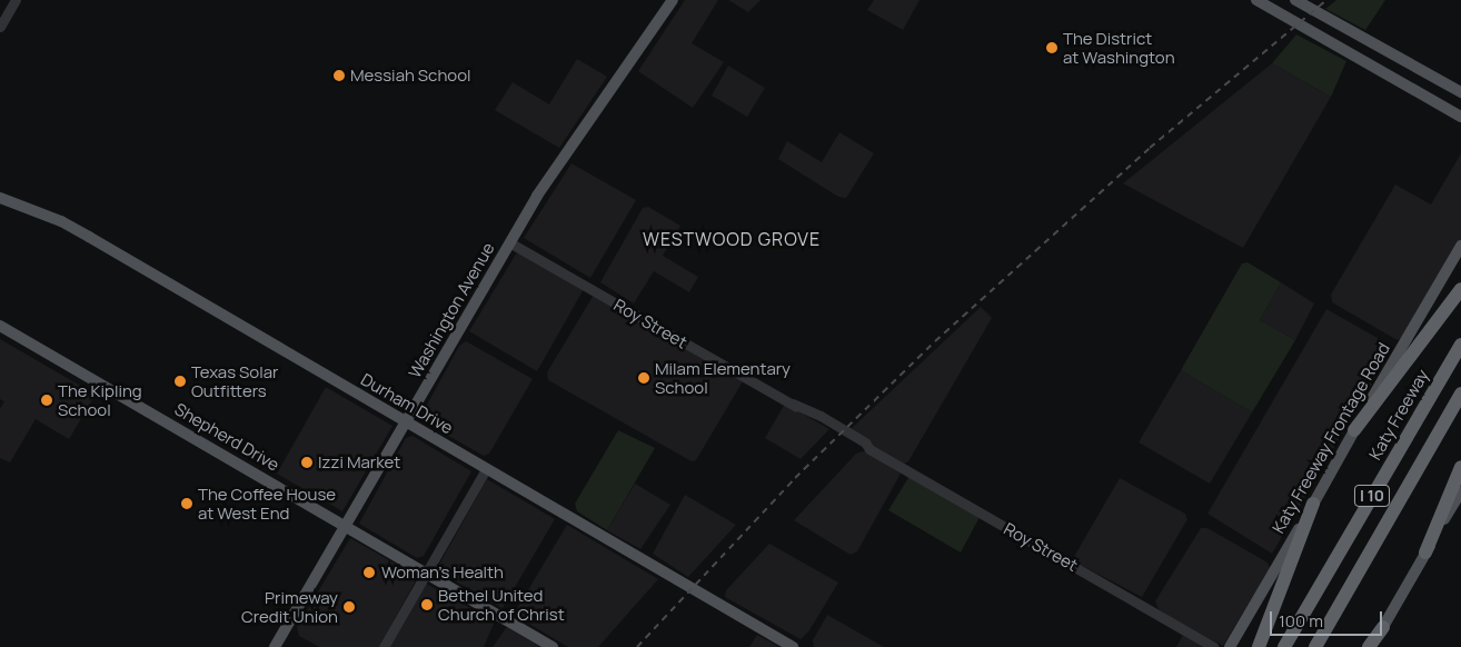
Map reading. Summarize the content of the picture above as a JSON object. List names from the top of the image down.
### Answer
{
  "streets": {
    "highway": ["Katy Freeway", "I 10"],
    "main road": [
      "Washington Avenue",
      "Durham Drive",
      "Shepherd Drive",
      "Katy Freeway Frontage Road"
    ],
    "street": ["Roy Street"]
  },
  "crossings": [
    ["Washington Avenue", "Roy Street"],
    ["Washington Avenue", "Durham Drive"],
    ["Washington Avenue", "Shepherd Drive"]
  ],
  "districts": ["WESTWOOD GROVE"],
  "places": [
    "The District at Washington",
    "Messiah School",
    "Milam Elementary School",
    "Texas Solar Outfitters",
    "The Kipling School",
    "Izzi Market",
    "The Coffee House at West End",
    "Woman's Health",
    "Bethel United Church of Christ",
    "Primeway Credit Union"
  ],
  "scale_bar": "100 m"
}
